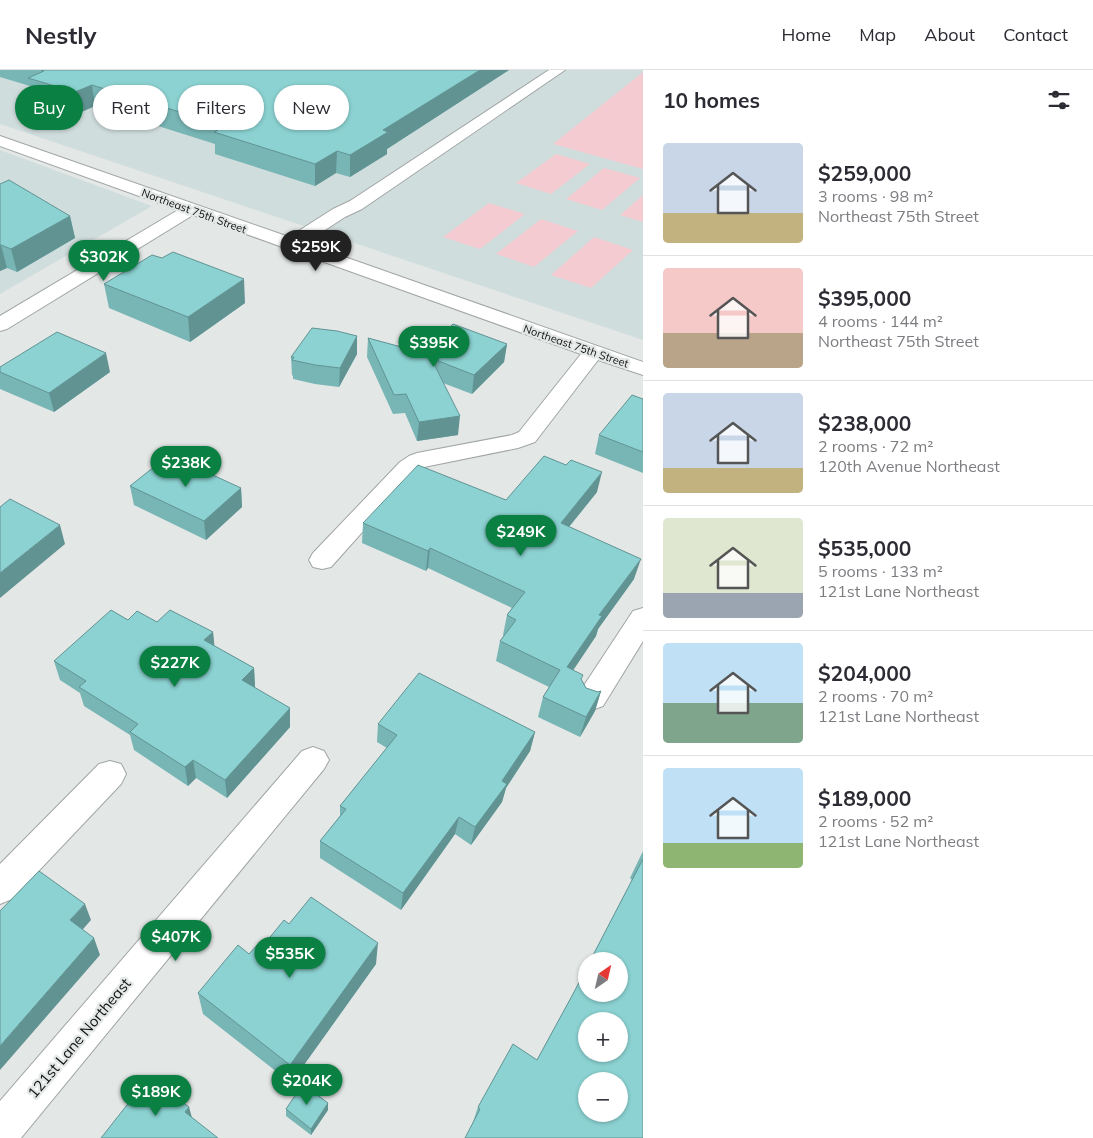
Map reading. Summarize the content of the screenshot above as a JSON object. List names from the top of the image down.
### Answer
{
  "streets": {
    "street": ["Northeast 75th Street", "121st Lane Northeast"]
  },
  "north": "top right",
  "page": {
    "header": "Nestly",
    "nav": [
      "Home",
      "Map",
      "About",
      "Contact"
    ],
    "heading": "10 homes",
    "chip": [
      "Buy",
      "Rent",
      "Filters",
      "New"
    ],
    "list": [
      {
        "name": "$259,000",
        "note": "3 rooms · 98 m² · Northeast 75th Street"
      },
      {
        "name": "$395,000",
        "note": "4 rooms · 144 m² · Northeast 75th Street"
      },
      {
        "name": "$238,000",
        "note": "2 rooms · 72 m² · 120th Avenue Northeast"
      },
      {
        "name": "$535,000",
        "note": "5 rooms · 133 m² · 121st Lane Northeast"
      },
      {
        "name": "$204,000",
        "note": "2 rooms · 70 m² · 121st Lane Northeast"
      },
      {
        "name": "$189,000",
        "note": "2 rooms · 52 m² · 121st Lane Northeast"
      }
    ],
    "price": [
      "$259K",
      "$302K",
      "$395K",
      "$238K",
      "$249K",
      "$227K",
      "$407K",
      "$535K",
      "$204K",
      "$189K"
    ],
    "map_buttons": ["+", "−"]
  }
}
